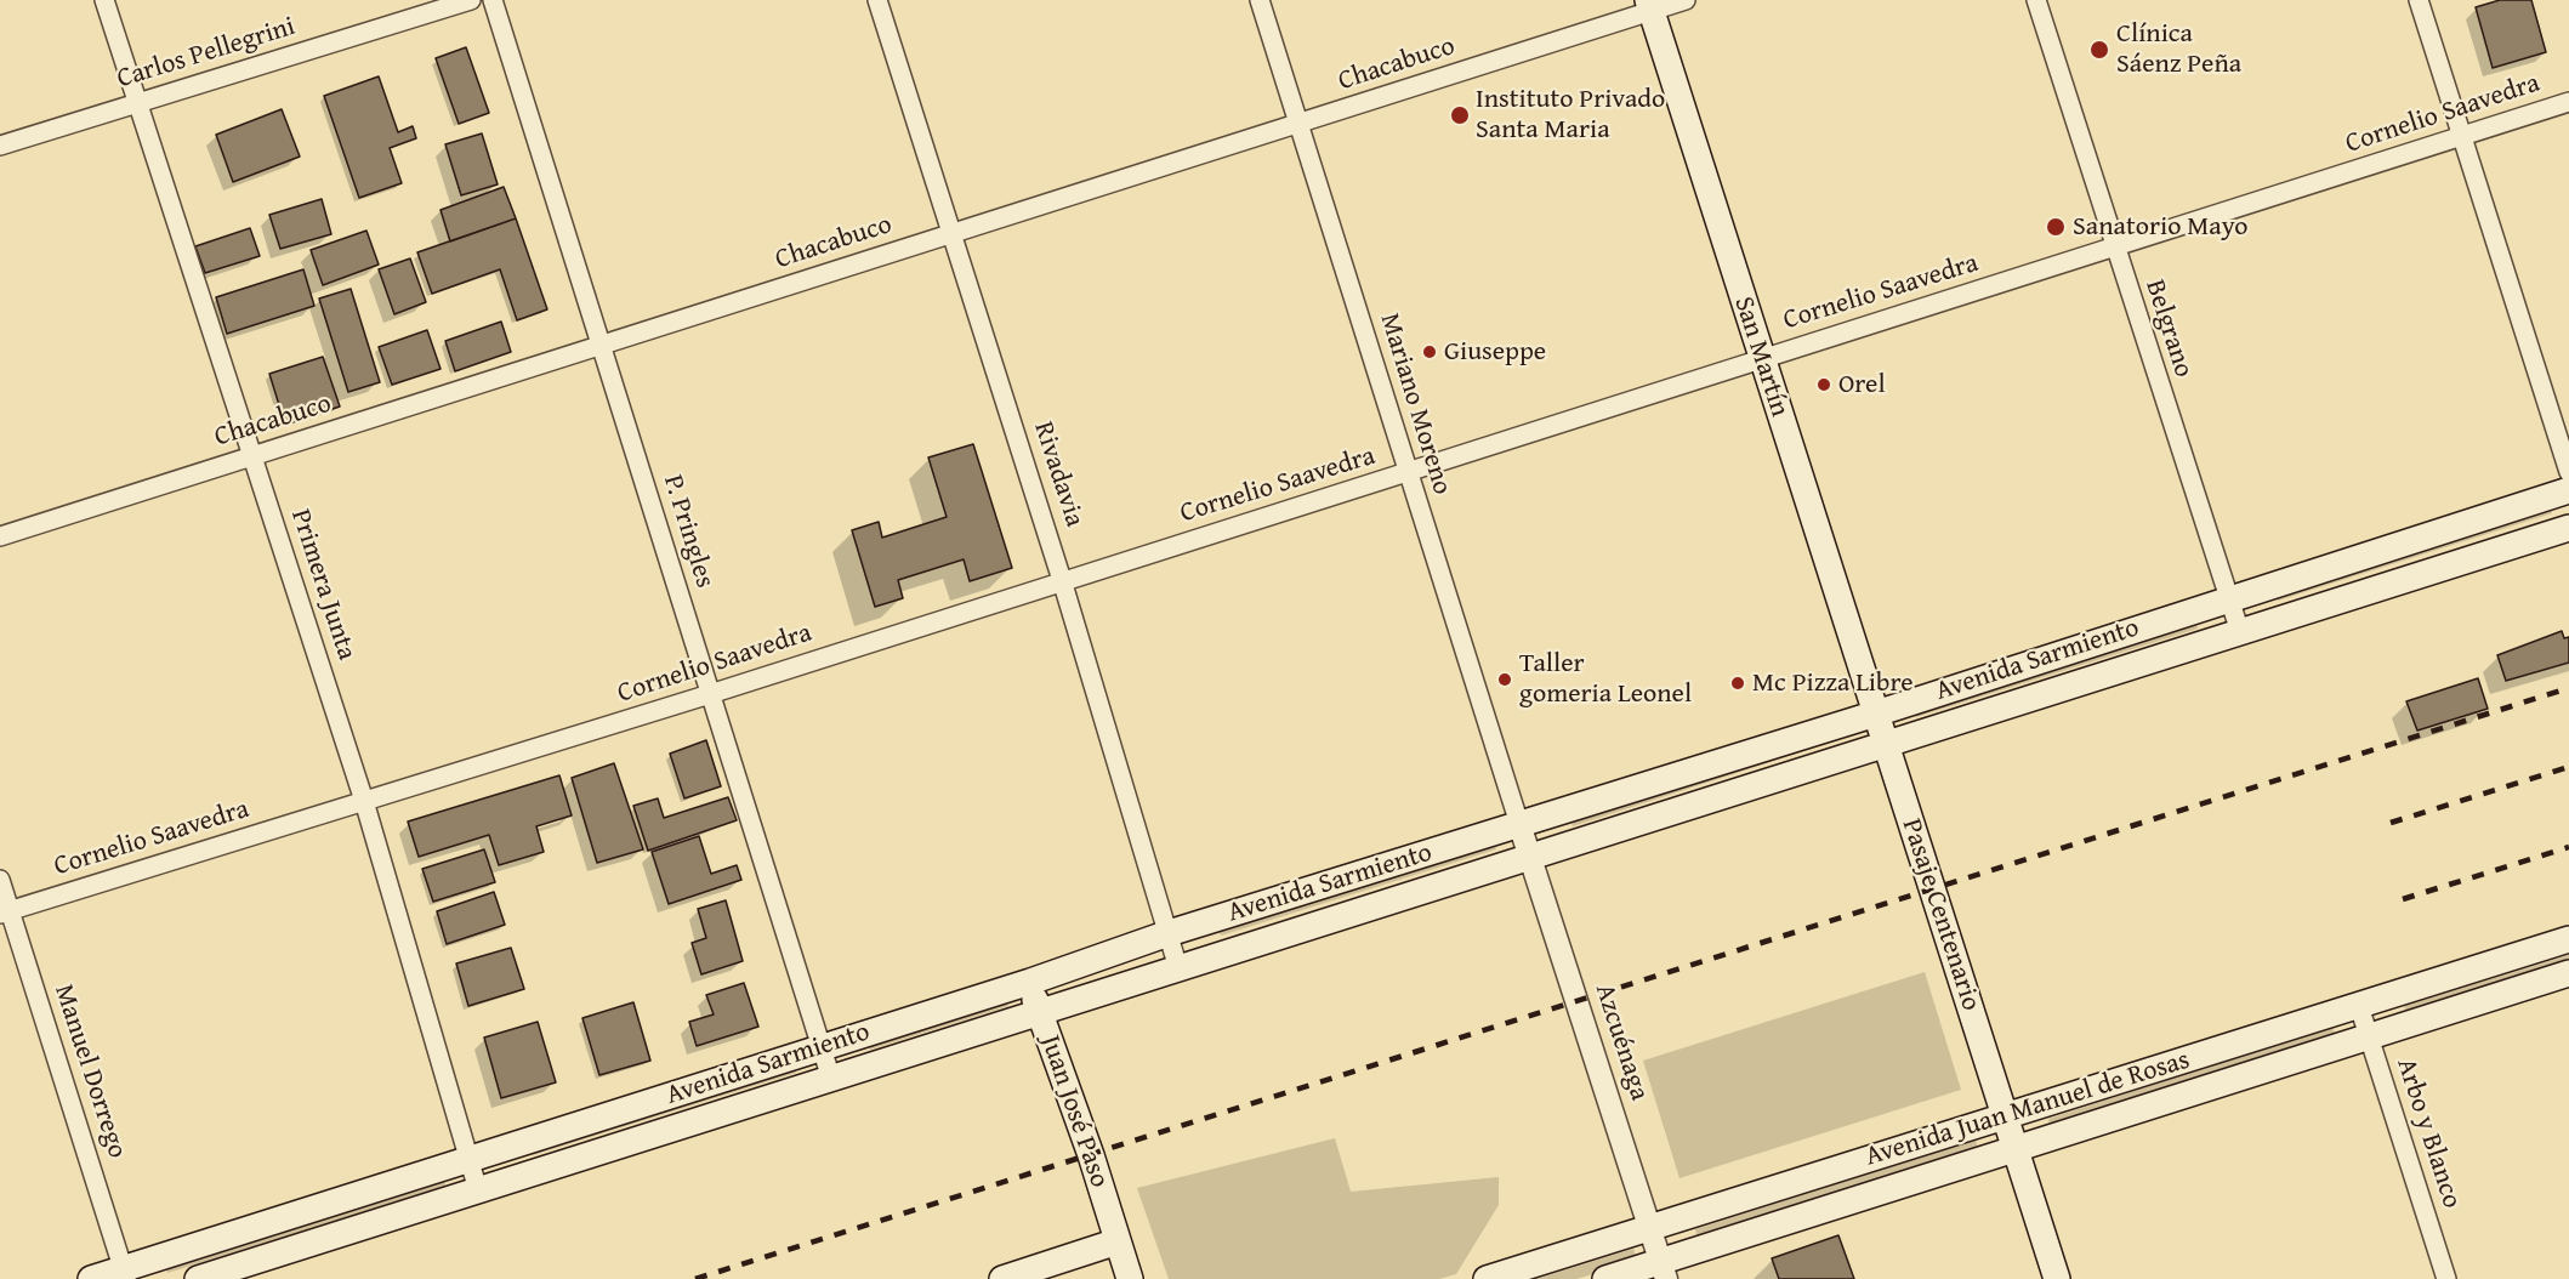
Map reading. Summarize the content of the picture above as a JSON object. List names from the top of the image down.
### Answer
{
  "streets": {
    "main road": [
      "San Martín",
      "Avenida Sarmiento",
      "Pasaje Centenario",
      "Avenida Juan Manuel de Rosas",
      "Juan José Paso"
    ],
    "street": [
      "Carlos Pellegrini",
      "Chacabuco",
      "Cornelio Saavedra",
      "Belgrano",
      "Mariano Moreno",
      "Rivadavia",
      "P. Pringles",
      "Primera Junta",
      "Azcuénaga",
      "Manuel Dorrego",
      "Arbo y Blanco"
    ]
  },
  "crossings": [
    ["Carlos Pellegrini", "Primera Junta"],
    ["Chacabuco", "San Martín"],
    ["Chacabuco", "Mariano Moreno"],
    ["Chacabuco", "Rivadavia"],
    ["Chacabuco", "P. Pringles"],
    ["Chacabuco", "Primera Junta"],
    ["Cornelio Saavedra", "Belgrano"],
    ["Cornelio Saavedra", "San Martín"],
    ["Cornelio Saavedra", "Mariano Moreno"],
    ["Cornelio Saavedra", "Rivadavia"],
    ["Cornelio Saavedra", "P. Pringles"],
    ["Cornelio Saavedra", "Primera Junta"],
    ["Cornelio Saavedra", "Manuel Dorrego"],
    ["Belgrano", "Avenida Sarmiento"],
    ["San Martín", "Avenida Sarmiento"],
    ["San Martín", "Pasaje Centenario"],
    ["Mariano Moreno", "Avenida Sarmiento"],
    ["Mariano Moreno", "Azcuénaga"],
    ["Rivadavia", "Avenida Sarmiento"],
    ["P. Pringles", "Avenida Sarmiento"],
    ["Primera Junta", "Avenida Sarmiento"],
    ["Avenida Sarmiento", "Pasaje Centenario"],
    ["Avenida Sarmiento", "Azcuénaga"],
    ["Avenida Sarmiento", "Manuel Dorrego"],
    ["Avenida Sarmiento", "Juan José Paso"],
    ["Pasaje Centenario", "Avenida Juan Manuel de Rosas"],
    ["Azcuénaga", "Avenida Juan Manuel de Rosas"],
    ["Avenida Juan Manuel de Rosas", "Arbo y Blanco"]
  ],
  "places": [
    "Clínica Sáenz Peña",
    "Instituto Privado Santa Maria",
    "Sanatorio Mayo",
    "Giuseppe",
    "Orel",
    "Taller gomeria Leonel",
    "Mc Pizza Libre"
  ]
}
